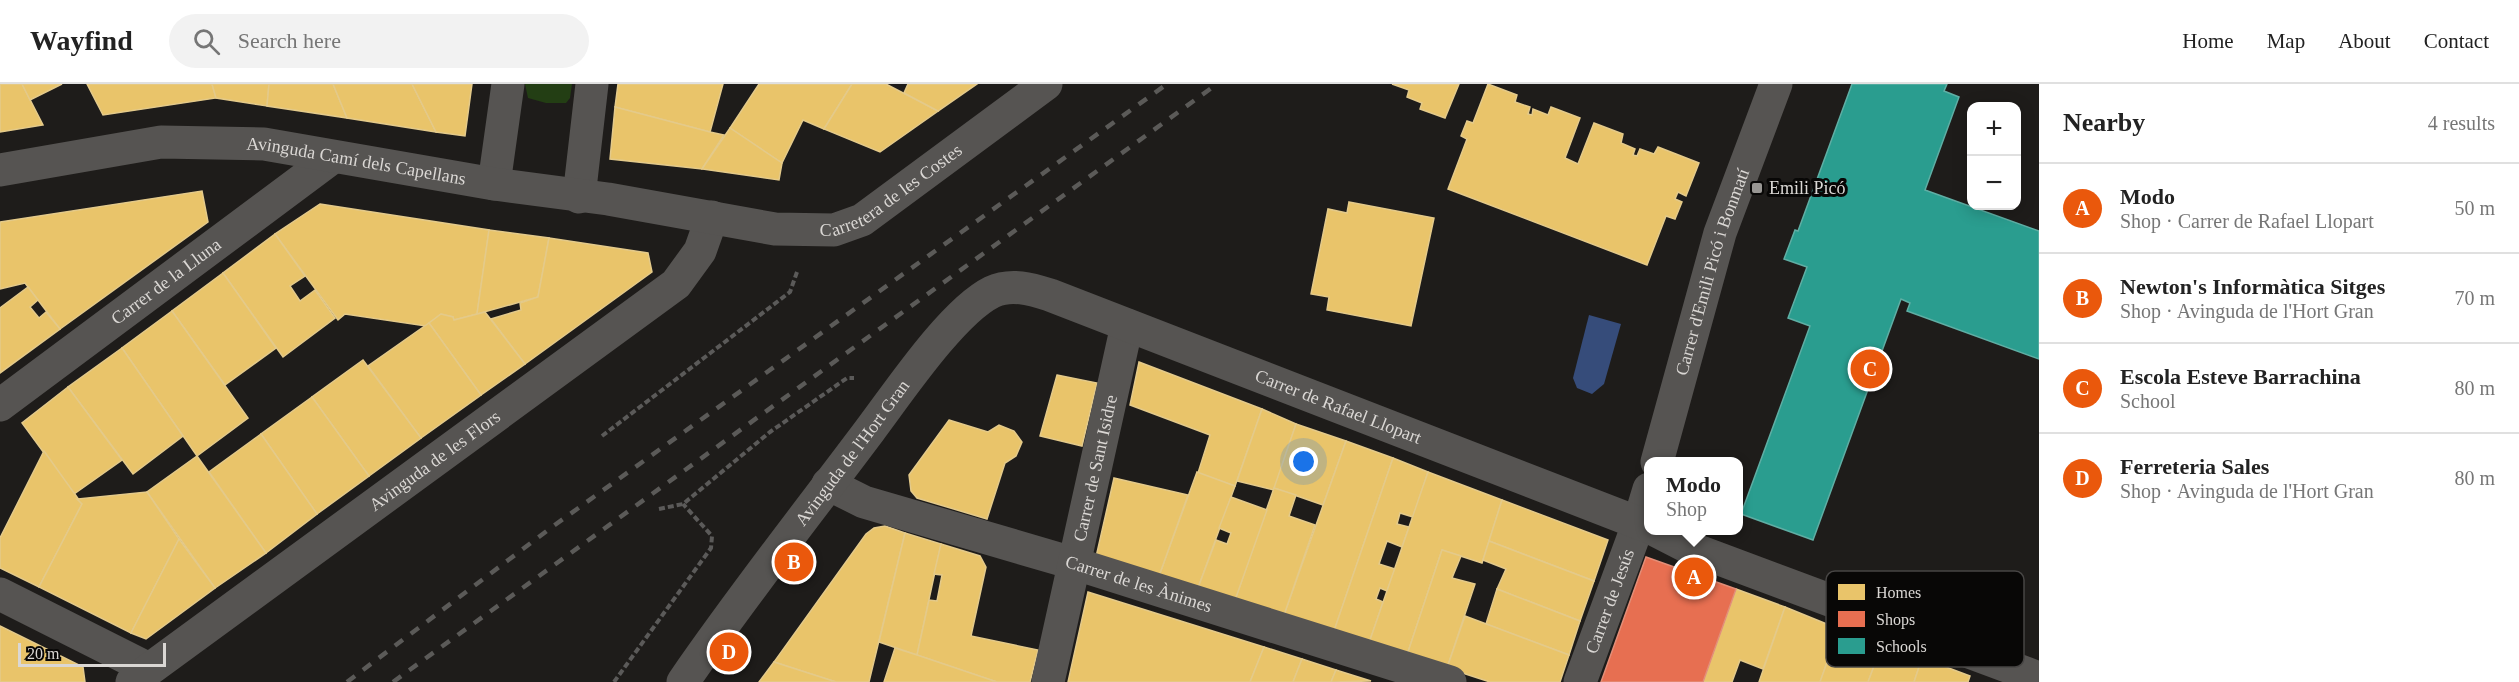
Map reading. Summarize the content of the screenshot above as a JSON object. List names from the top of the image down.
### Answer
{
  "streets": {
    "street": [
      "Avinguda Camí dels Capellans",
      "Carretera de les Costes",
      "Carrer d'Emili Picó i Bonmatí",
      "Carrer de la Lluna",
      "Carrer de Rafael Llopart",
      "Avinguda de l'Hort Gran",
      "Avinguda de les Flors",
      "Carrer de Sant Isidre",
      "Carrer de les Ànimes",
      "Carrer de Jesús"
    ]
  },
  "crossings": [
    ["Avinguda Camí dels Capellans", "Carretera de les Costes"],
    ["Avinguda Camí dels Capellans", "Carrer de la Lluna"],
    ["Avinguda Camí dels Capellans", "Avinguda de les Flors"],
    ["Carretera de les Costes", "Avinguda de les Flors"],
    ["Carrer de Rafael Llopart", "Avinguda de l'Hort Gran"],
    ["Carrer de Rafael Llopart", "Carrer de Sant Isidre"],
    ["Avinguda de l'Hort Gran", "Carrer de les Ànimes"],
    ["Carrer de Sant Isidre", "Carrer de les Ànimes"]
  ],
  "places": {
    "transit": ["Emili Picó"]
  },
  "legend": ["Homes", "Shops", "Schools"],
  "scale_bar": "20 m",
  "page": {
    "header": "Wayfind",
    "search": "Search here",
    "nav": [
      "Home",
      "Map",
      "About",
      "Contact"
    ],
    "heading": ["Nearby", "4 results"],
    "map_buttons": ["+", "−"],
    "list": [
      {
        "mark": "A",
        "name": "Modo",
        "note": "Shop · Carrer de Rafael Llopart",
        "value": "50 m"
      },
      {
        "mark": "B",
        "name": "Newton's Informàtica Sitges",
        "note": "Shop · Avinguda de l'Hort Gran",
        "value": "70 m"
      },
      {
        "mark": "C",
        "name": "Escola Esteve Barrachina",
        "note": "School",
        "value": "80 m"
      },
      {
        "mark": "D",
        "name": "Ferreteria Sales",
        "note": "Shop · Avinguda de l'Hort Gran",
        "value": "80 m"
      }
    ],
    "pins": [
      "C",
      "B",
      "A",
      "D"
    ],
    "popup": ["Modo", "Shop"],
    "scale": "20 m"
  }
}
